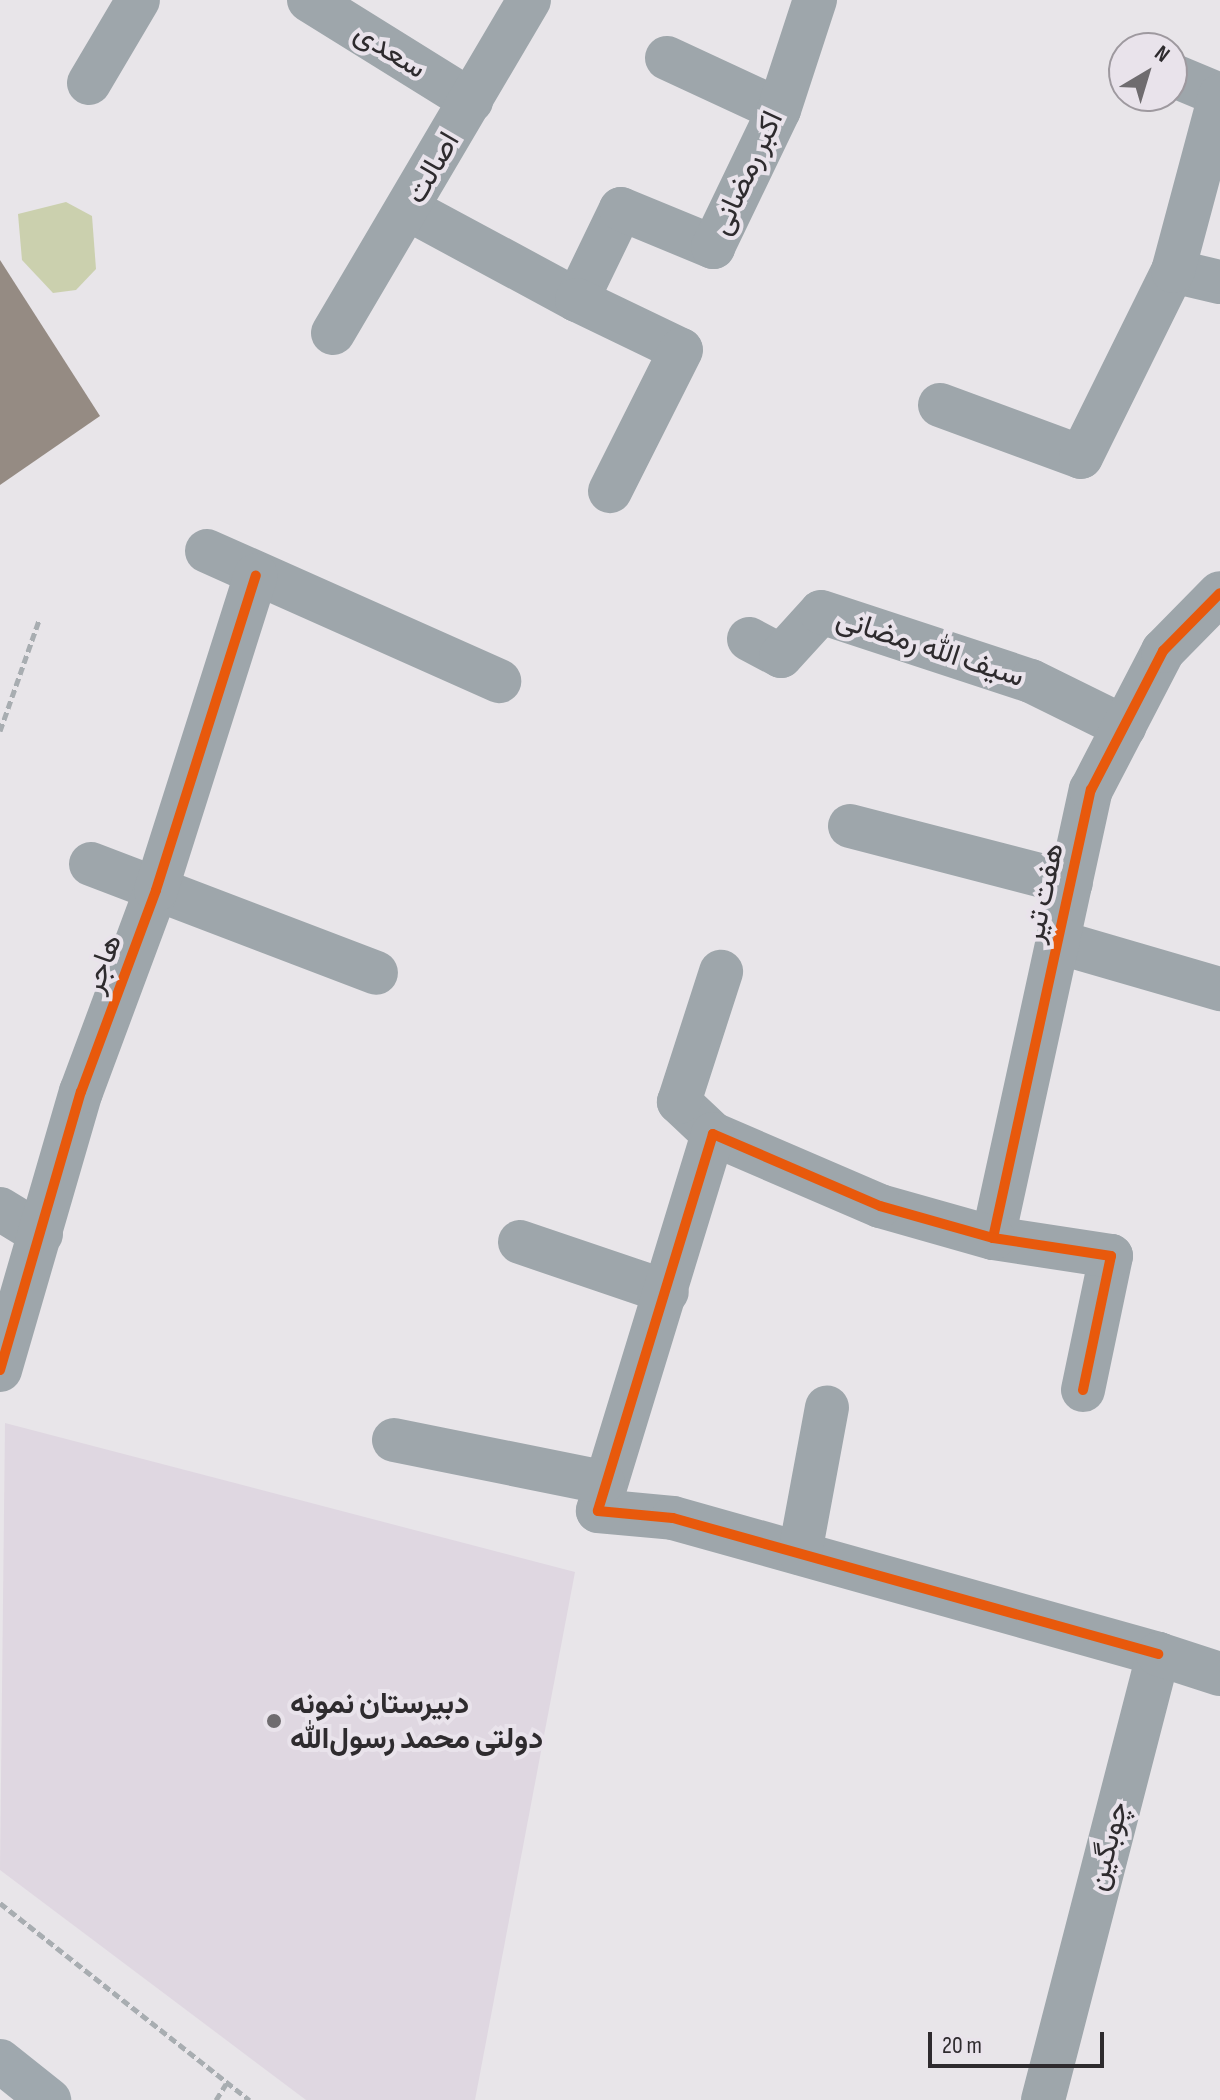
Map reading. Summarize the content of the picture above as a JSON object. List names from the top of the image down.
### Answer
{
  "streets": {
    "street": [
      "سعدی",
      "اصالت",
      "اکبر رمضانی",
      "سیف الله رمضانی",
      "هفت تیر",
      "هاجر",
      "چوبگین"
    ]
  },
  "crossings": [
    ["سعدی", "اصالت"],
    ["سیف الله رمضانی", "هفت تیر"]
  ],
  "places": ["دبیرستان نمونه دولتی محمد رسول‌الله"],
  "scale_bar": "20 m",
  "north": "top right"
}
